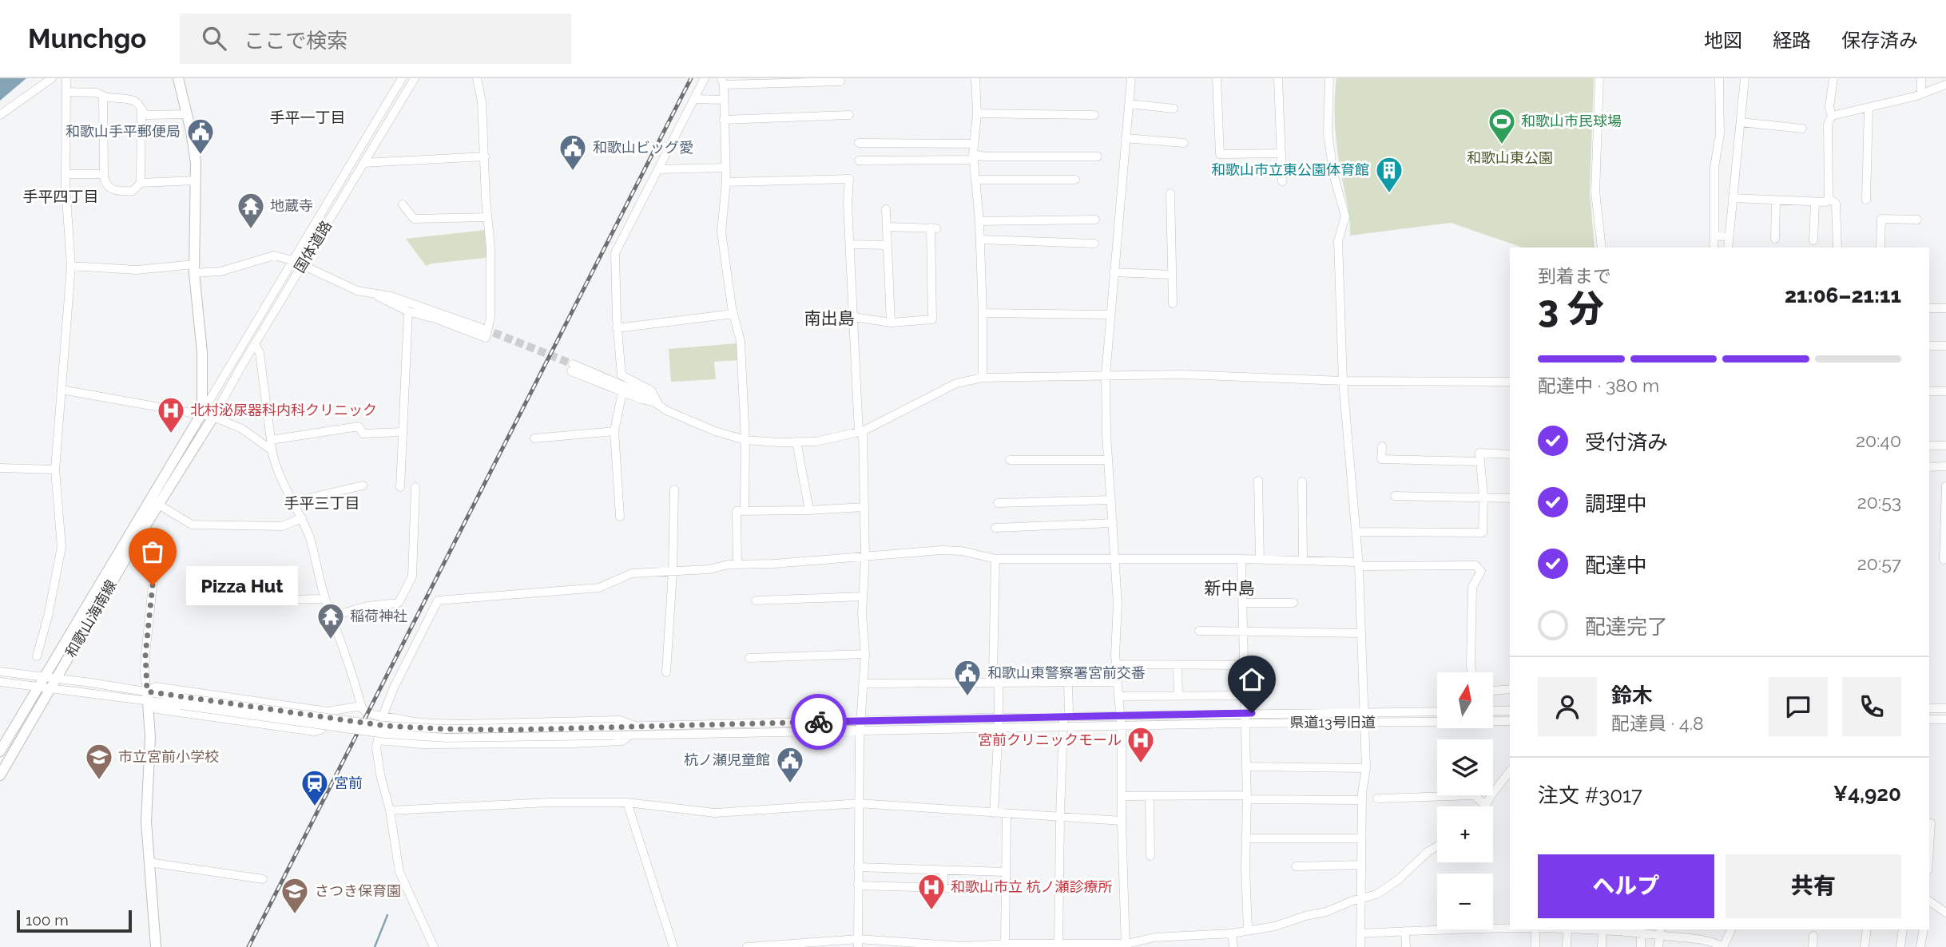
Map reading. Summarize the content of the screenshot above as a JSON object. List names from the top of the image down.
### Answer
{
  "streets": {
    "main road": ["和歌山海南線"],
    "street": ["国体道路", "県道13号旧道"]
  },
  "crossings": [
    ["国体道路", "和歌山海南線"],
    ["和歌山海南線", "県道13号旧道"]
  ],
  "districts": [
    "手平一丁目",
    "手平四丁目",
    "南出島",
    "手平三丁目",
    "新中島"
  ],
  "parks": ["和歌山東公園"],
  "places": {
    "sports": ["和歌山市民球場"],
    "public building": [
      "和歌山手平郵便局",
      "和歌山ビッグ愛",
      "和歌山東警察署宮前交番",
      "杭ノ瀬児童館"
    ],
    "building": ["和歌山市立東公園体育館"],
    "temple": ["地蔵寺", "稲荷神社"],
    "hospital": ["北村泌尿器科内科クリニック", "宮前クリニックモール", "和歌山市立 杭ノ瀬診療所"],
    "other": ["Pizza Hut"],
    "school or university": ["市立宮前小学校", "さつき保育園"],
    "station": ["宮前"]
  },
  "scale_bar": "100 m",
  "north": "top",
  "page": {
    "header": "Munchgo",
    "search": "ここで検索",
    "nav": ["地図", "経路", "保存済み"],
    "heading": ["3 分", "到着まで", "21:06–21:11"],
    "panel": [
      "鈴木",
      "配達員 · 4.8",
      "注文 #3017",
      "¥4,920"
    ],
    "bar": "配達中 · 380 m",
    "list": [
      ["受付済み", "20:40"],
      ["調理中", "20:53"],
      ["配達中", "20:57"],
      "配達完了"
    ],
    "bubble": "Pizza Hut",
    "map_buttons": ["+", "−"],
    "buttons": ["ヘルプ", "共有"],
    "scale": "100 m"
  }
}
